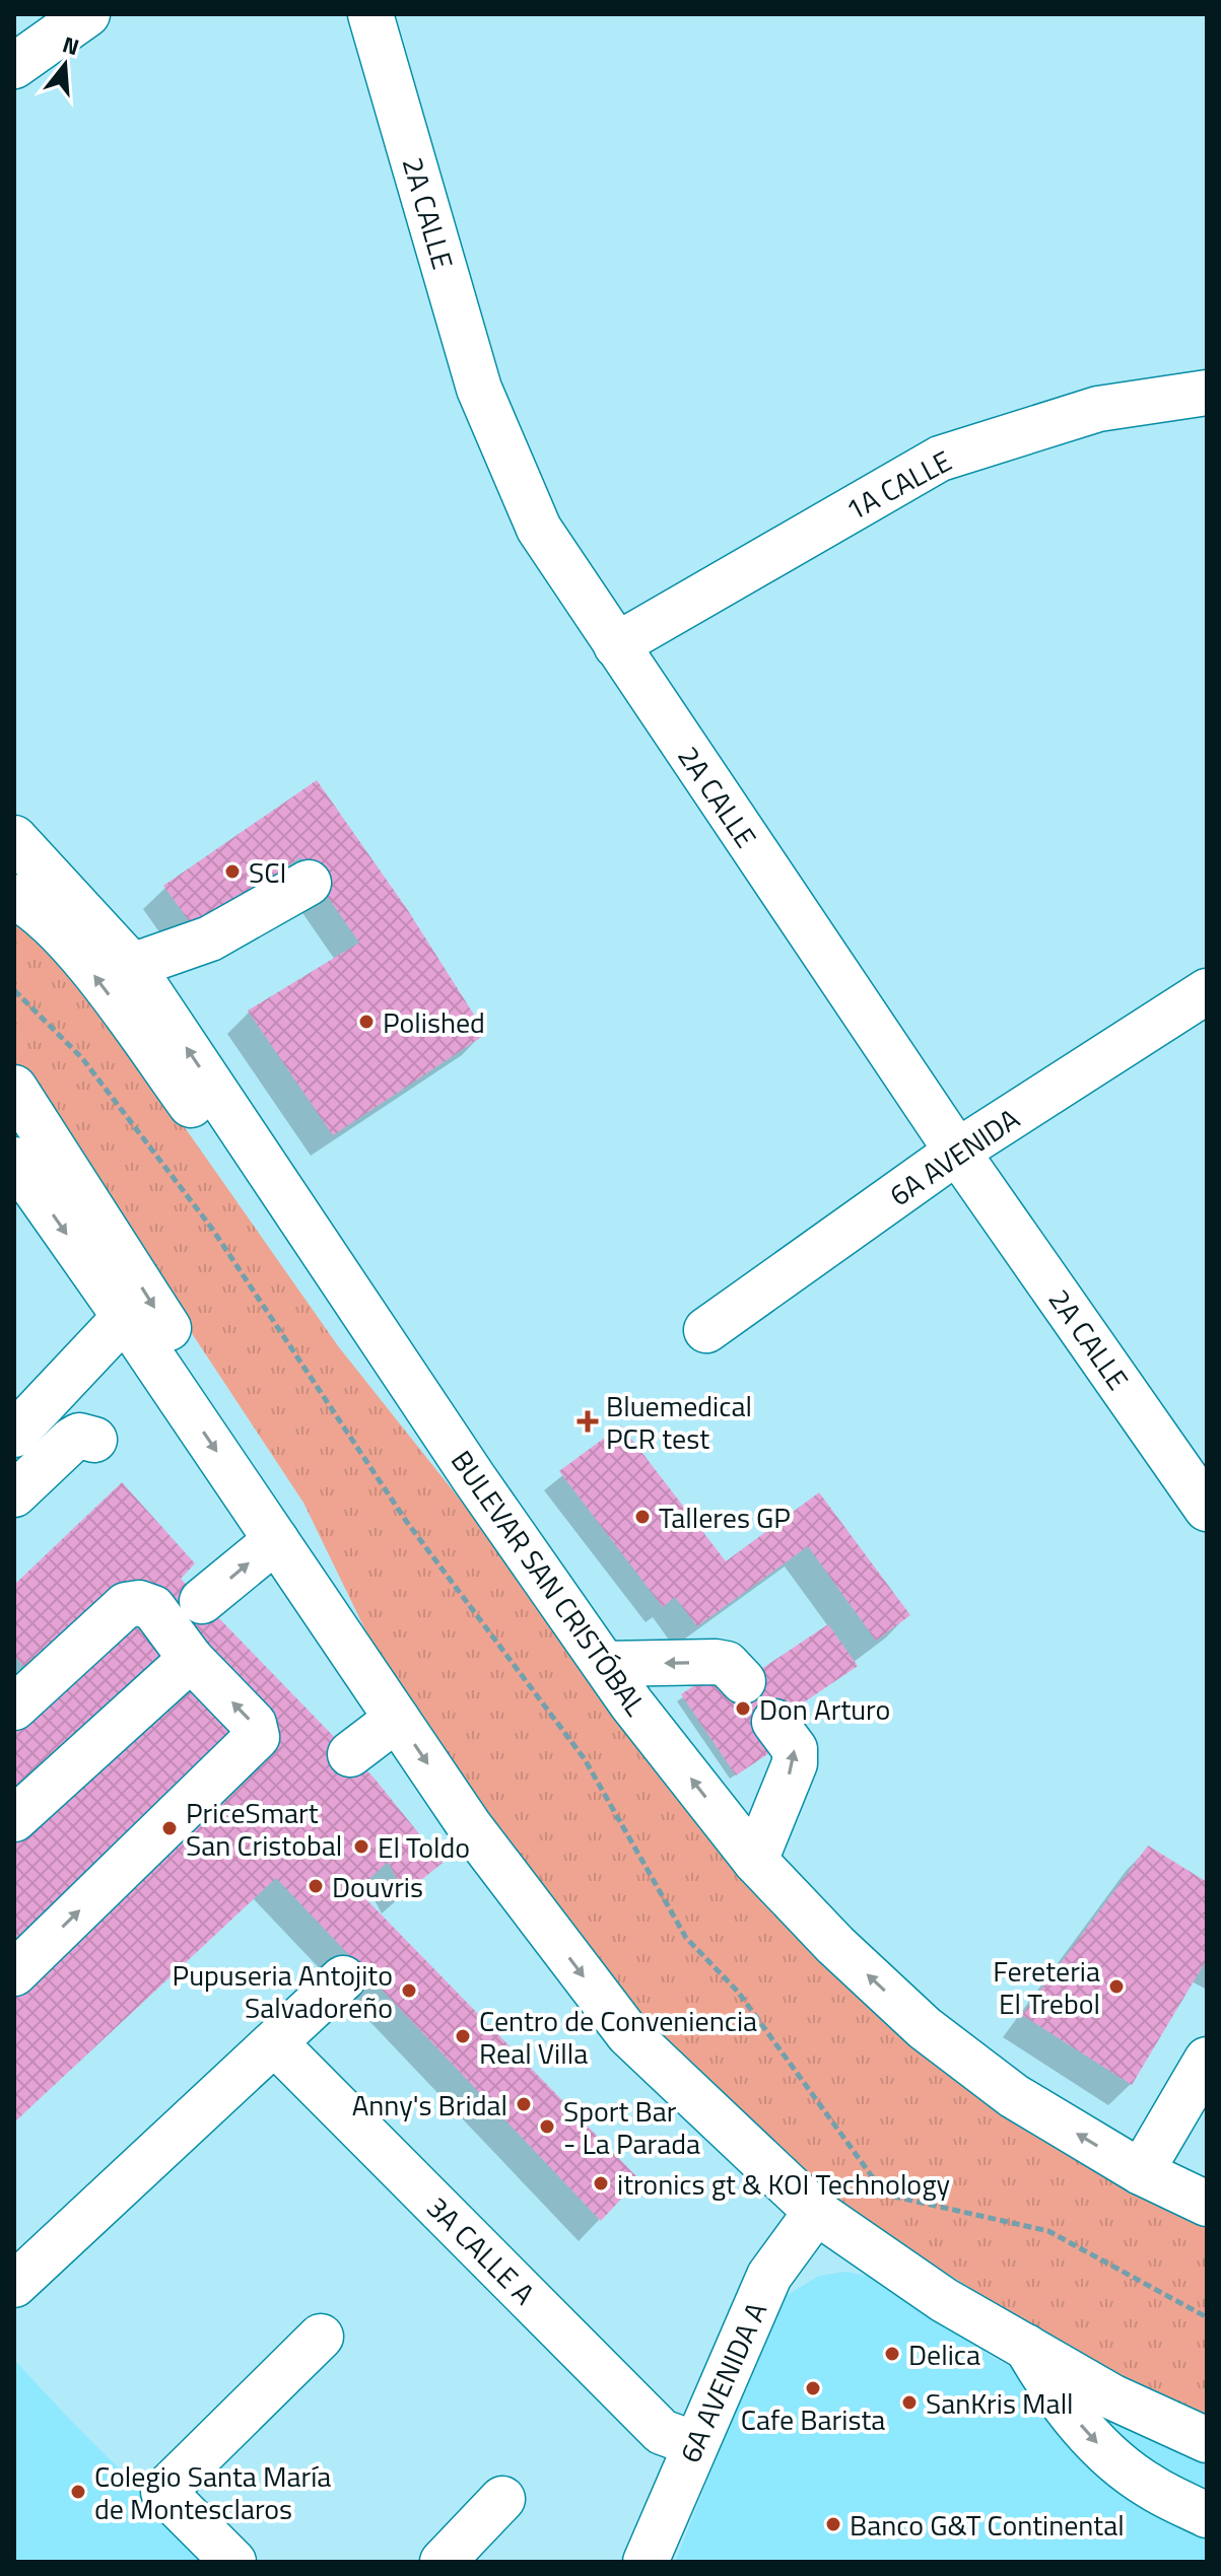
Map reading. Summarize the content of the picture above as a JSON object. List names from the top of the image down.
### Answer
{
  "streets": {
    "street": [
      "2A CALLE",
      "1A CALLE",
      "6A AVENIDA",
      "BULEVAR SAN CRISTÓBAL",
      "3A CALLE A",
      "6A AVENIDA A"
    ]
  },
  "crossings": [
    ["2A CALLE", "1A CALLE"],
    ["2A CALLE", "6A AVENIDA"],
    ["3A CALLE A", "6A AVENIDA A"]
  ],
  "places": {
    "other": [
      "SCI",
      "Polished",
      "Talleres GP",
      "Don Arturo",
      "PriceSmart San Cristobal",
      "El Toldo",
      "Douvris",
      "Fereteria El Trebol",
      "Pupuseria Antojito Salvadoreño",
      "Centro de Conveniencia Real Villa",
      "Anny's Bridal",
      "Sport Bar - La Parada",
      "itronics gt & KOI Technology",
      "Delica",
      "Cafe Barista",
      "SanKris Mall",
      "Colegio Santa María de Montesclaros",
      "Banco G&T Continental"
    ],
    "health": ["Bluemedical PCR test"]
  },
  "north": "top"
}
